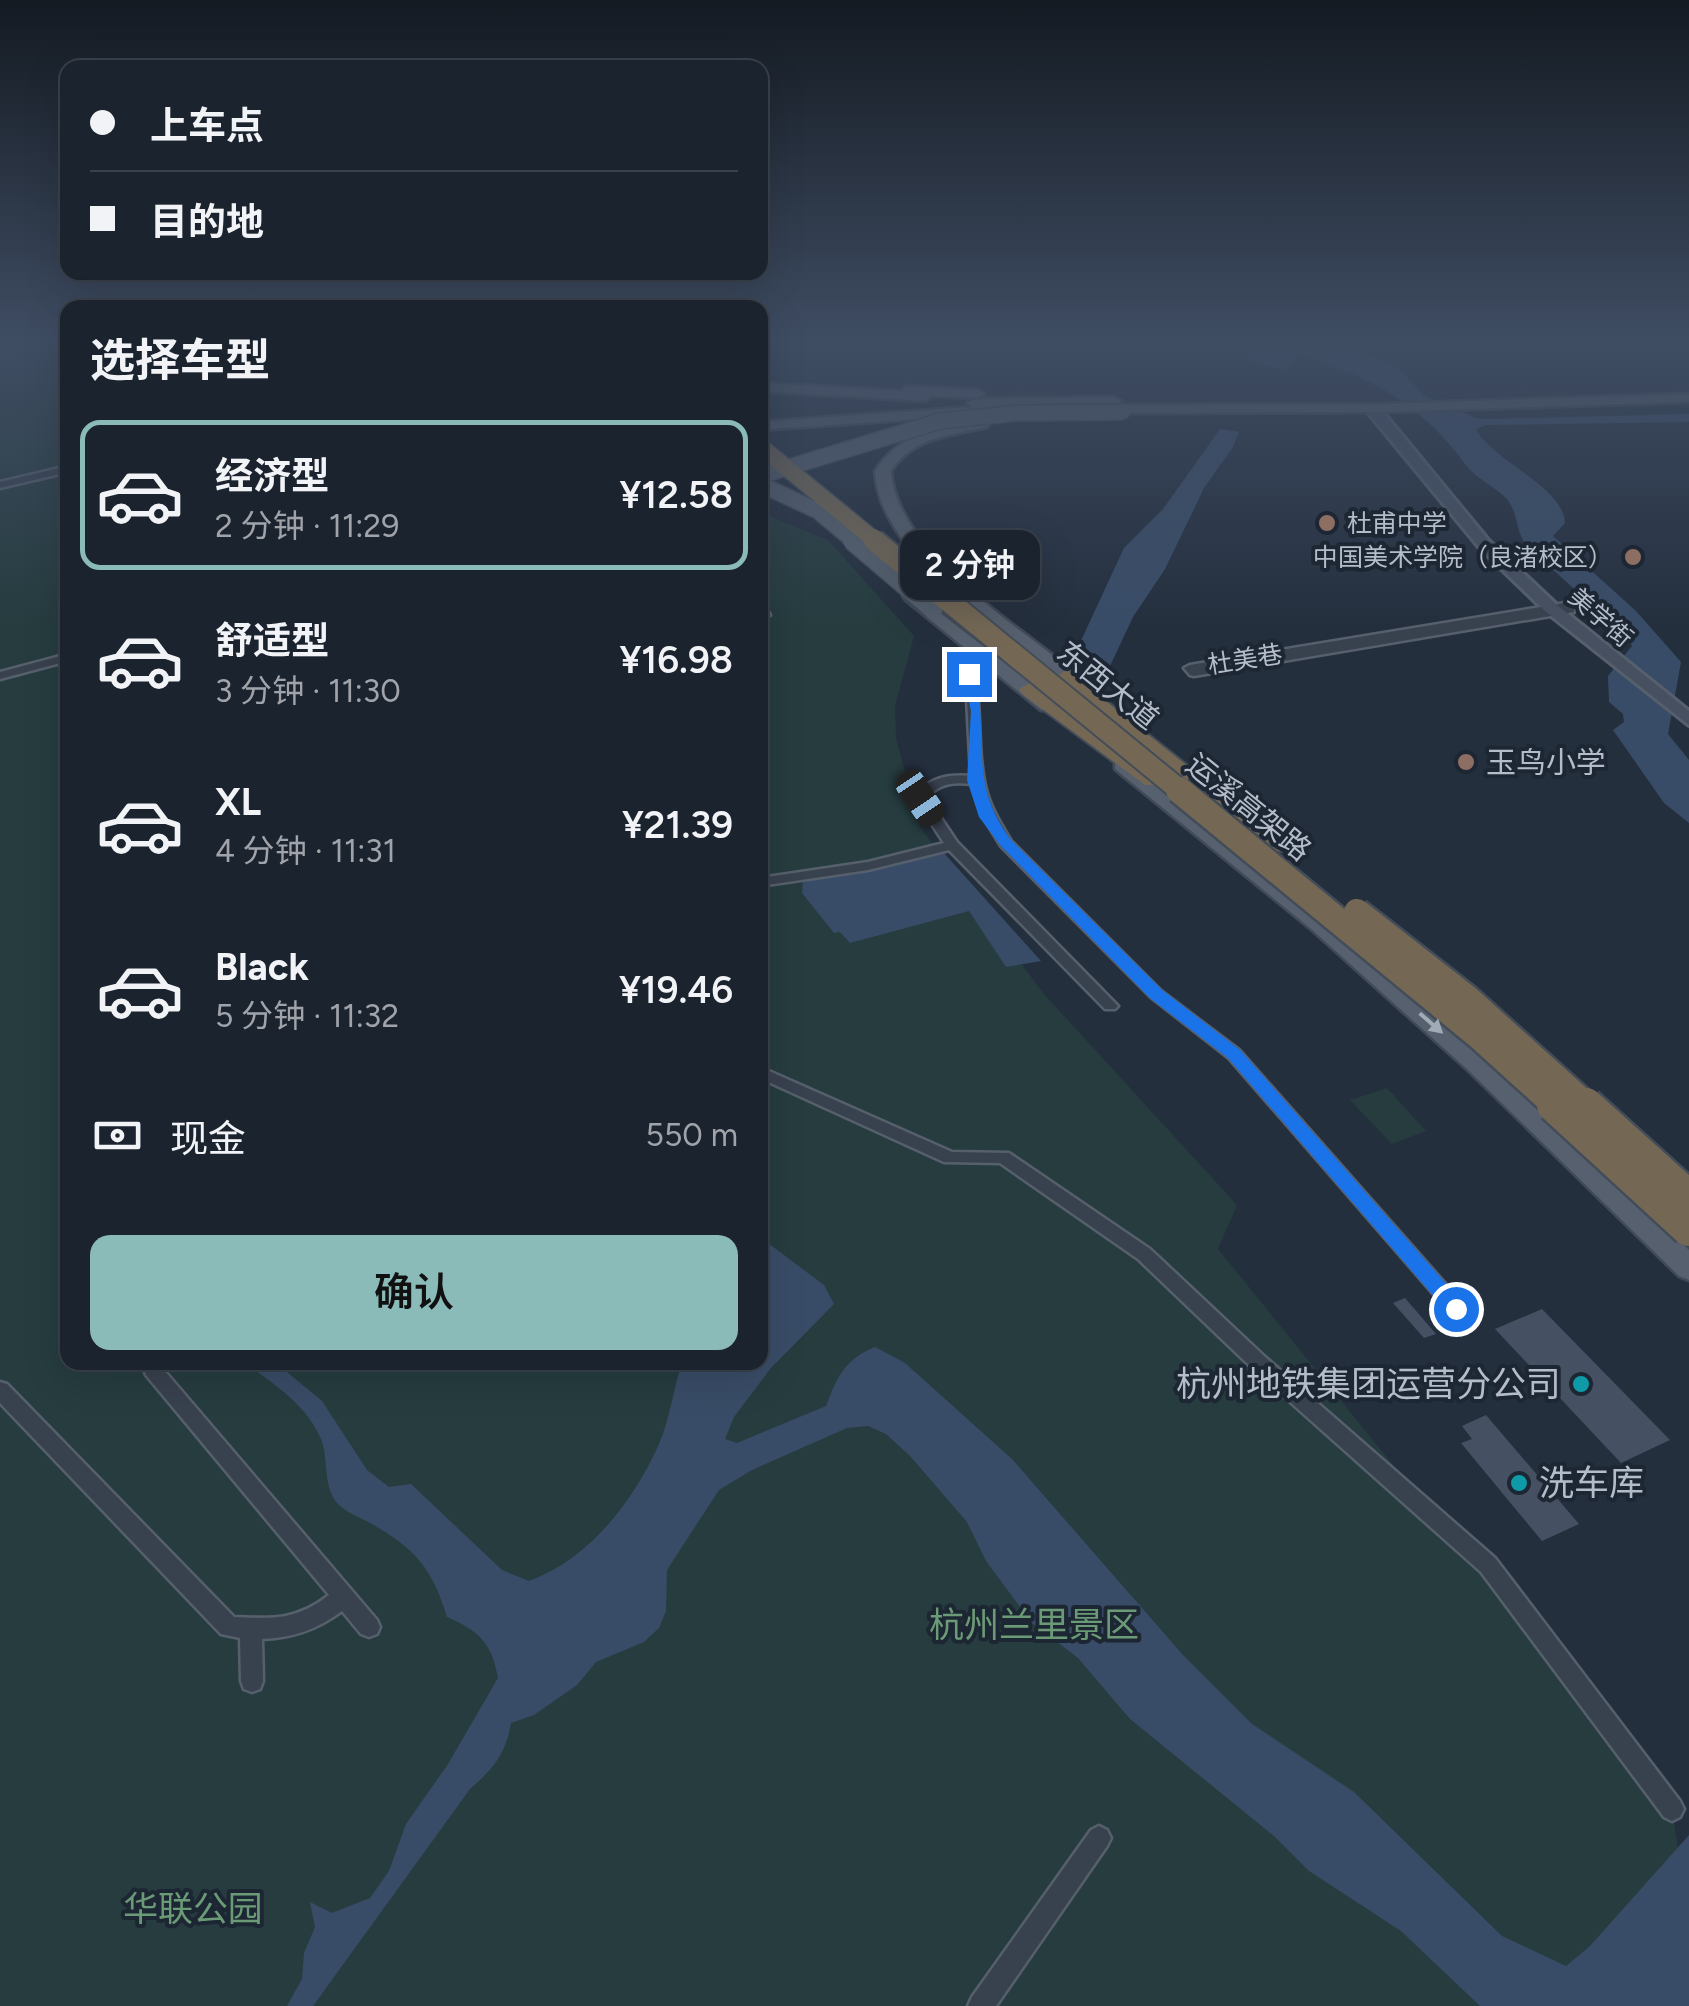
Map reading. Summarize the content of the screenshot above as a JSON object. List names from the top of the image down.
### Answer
{
  "streets": {
    "highway": ["运溪高架路"],
    "main road": ["东西大道"],
    "street": ["美学街", "杜美巷"]
  },
  "crossings": [
    ["美学街", "杜美巷"]
  ],
  "parks": ["杭州兰里景区", "华联公园"],
  "places": [
    "杜甫中学",
    "中国美术学院（良渚校区）",
    "玉鸟小学",
    "杭州地铁集团运营分公司",
    "洗车库"
  ],
  "page": {
    "banner": ["上车点", "目的地"],
    "heading": "选择车型",
    "list": [
      {
        "name": "经济型",
        "note": "2 分钟 · 11:29",
        "value": "¥12.58"
      },
      {
        "name": "舒适型",
        "note": "3 分钟 · 11:30",
        "value": "¥16.98"
      },
      {
        "name": "XL",
        "note": "4 分钟 · 11:31",
        "value": "¥21.39"
      },
      {
        "name": "Black",
        "note": "5 分钟 · 11:32",
        "value": "¥19.46"
      }
    ],
    "bubble": "2 分钟",
    "pay": ["现金", "550 m"],
    "buttons": "确认"
  }
}
